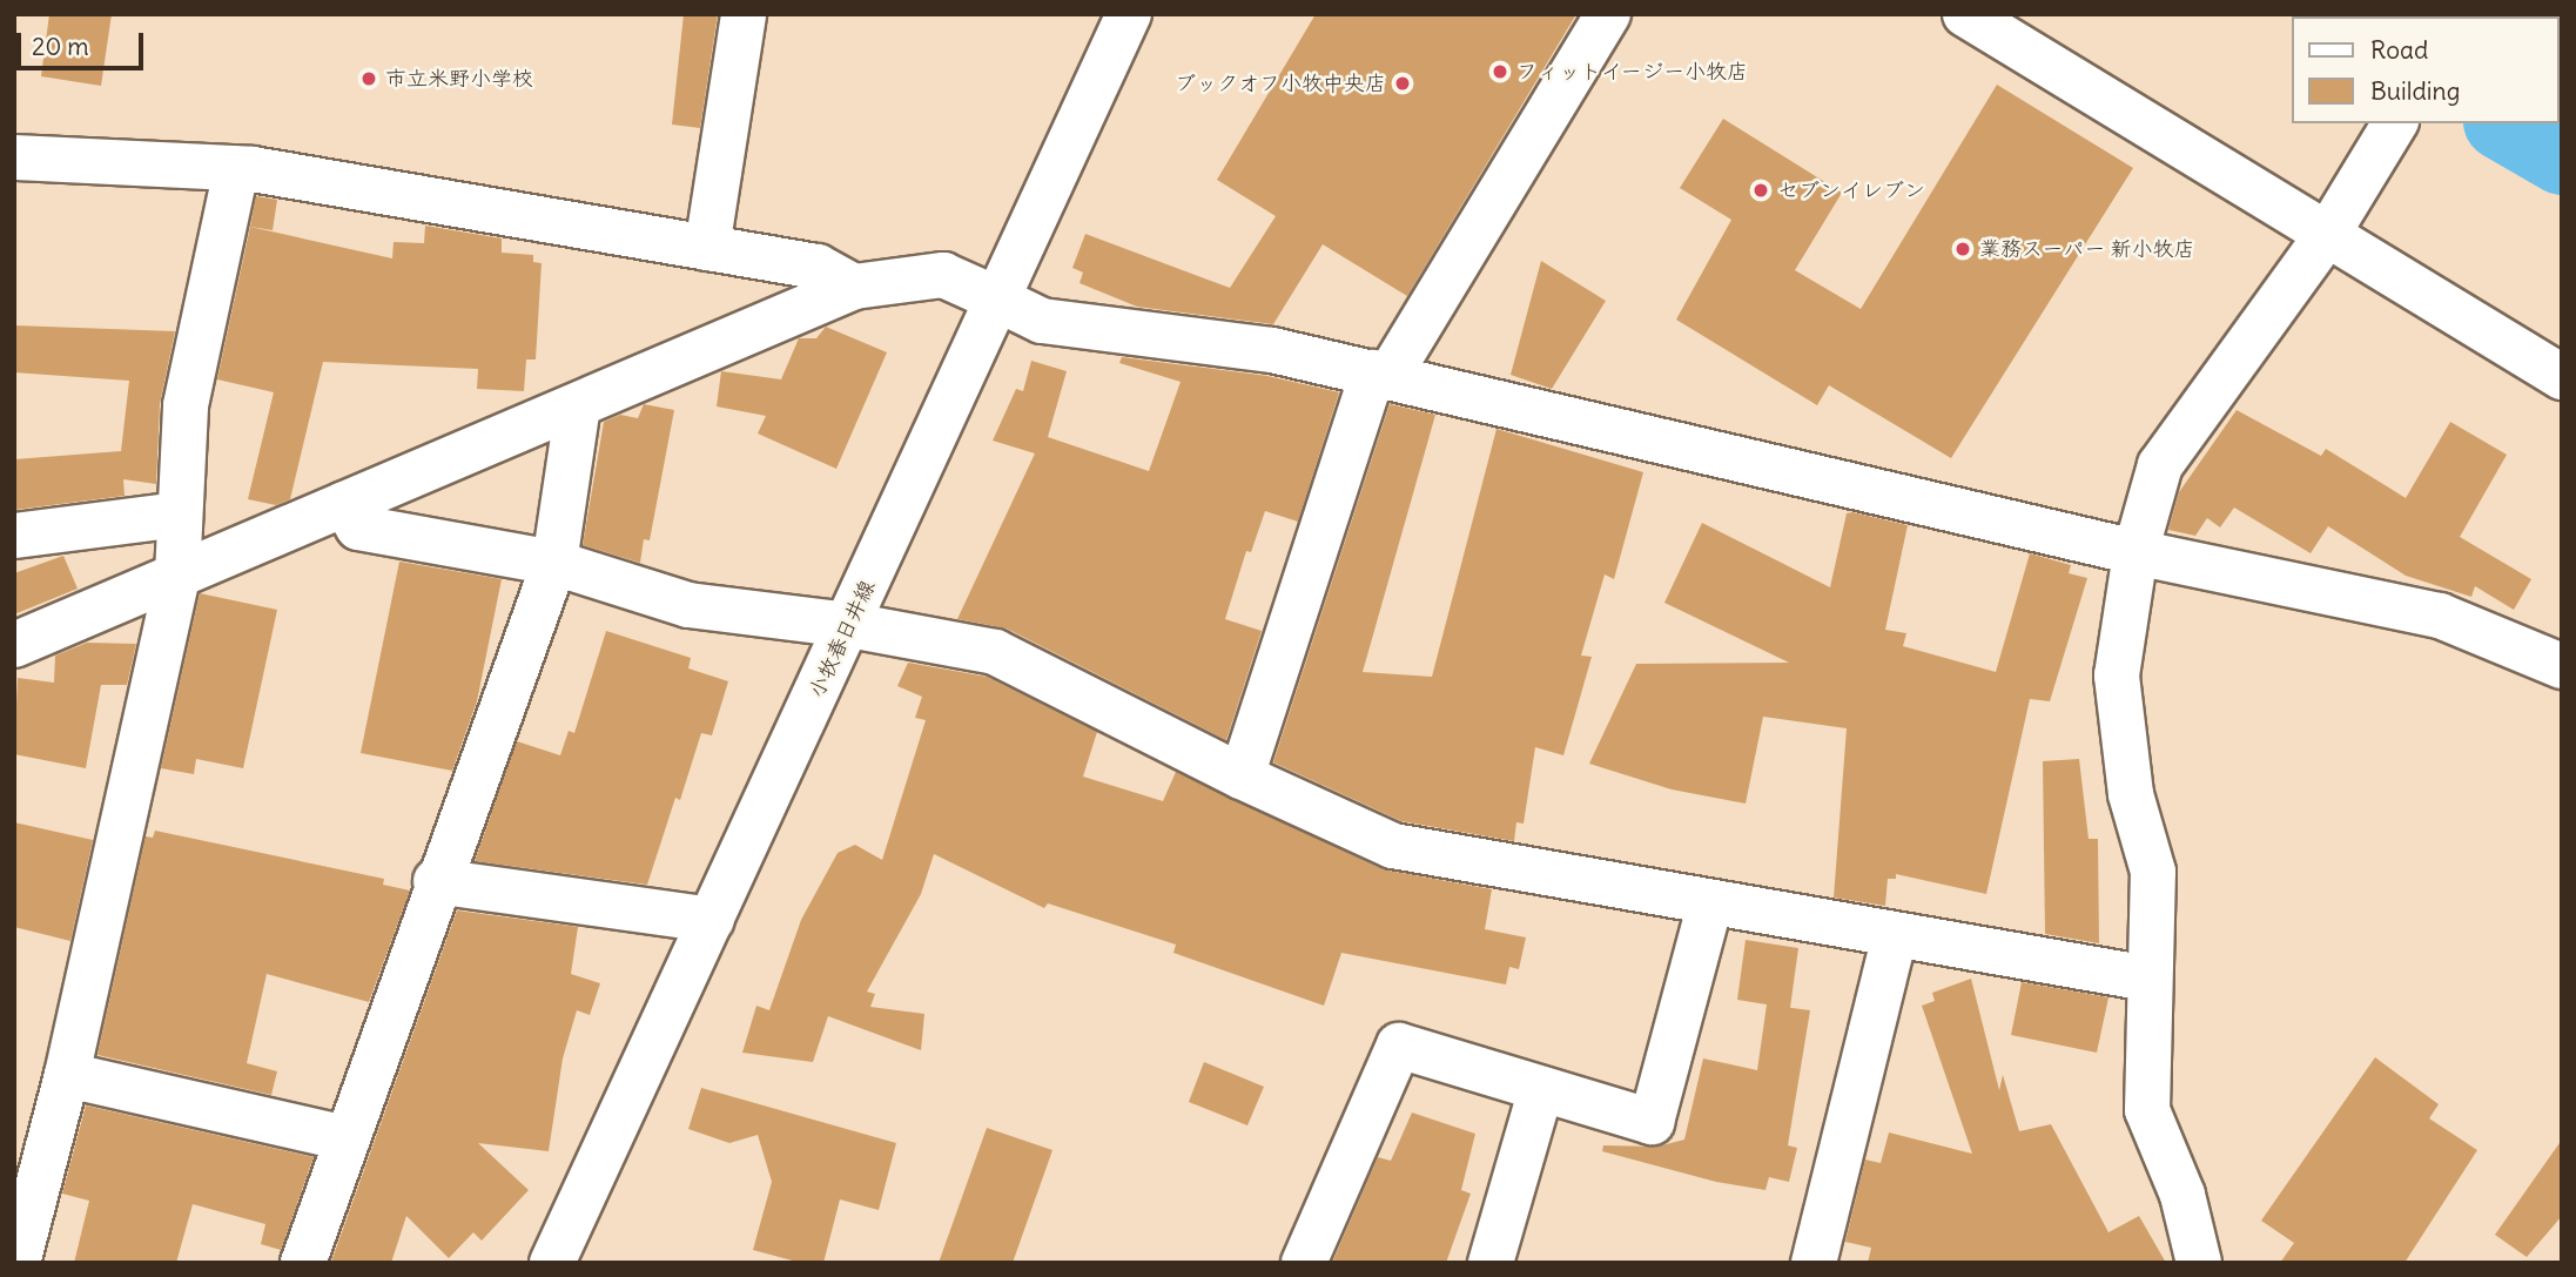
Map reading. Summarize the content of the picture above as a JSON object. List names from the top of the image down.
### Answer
{
  "streets": {
    "street": ["小牧春日井線"]
  },
  "places": [
    "フィットイージー小牧店",
    "市立米野小学校",
    "ブックオフ小牧中央店",
    "セブンイレブン",
    "業務スーパー 新小牧店"
  ],
  "legend": ["Road", "Building"],
  "scale_bar": "20 m"
}
